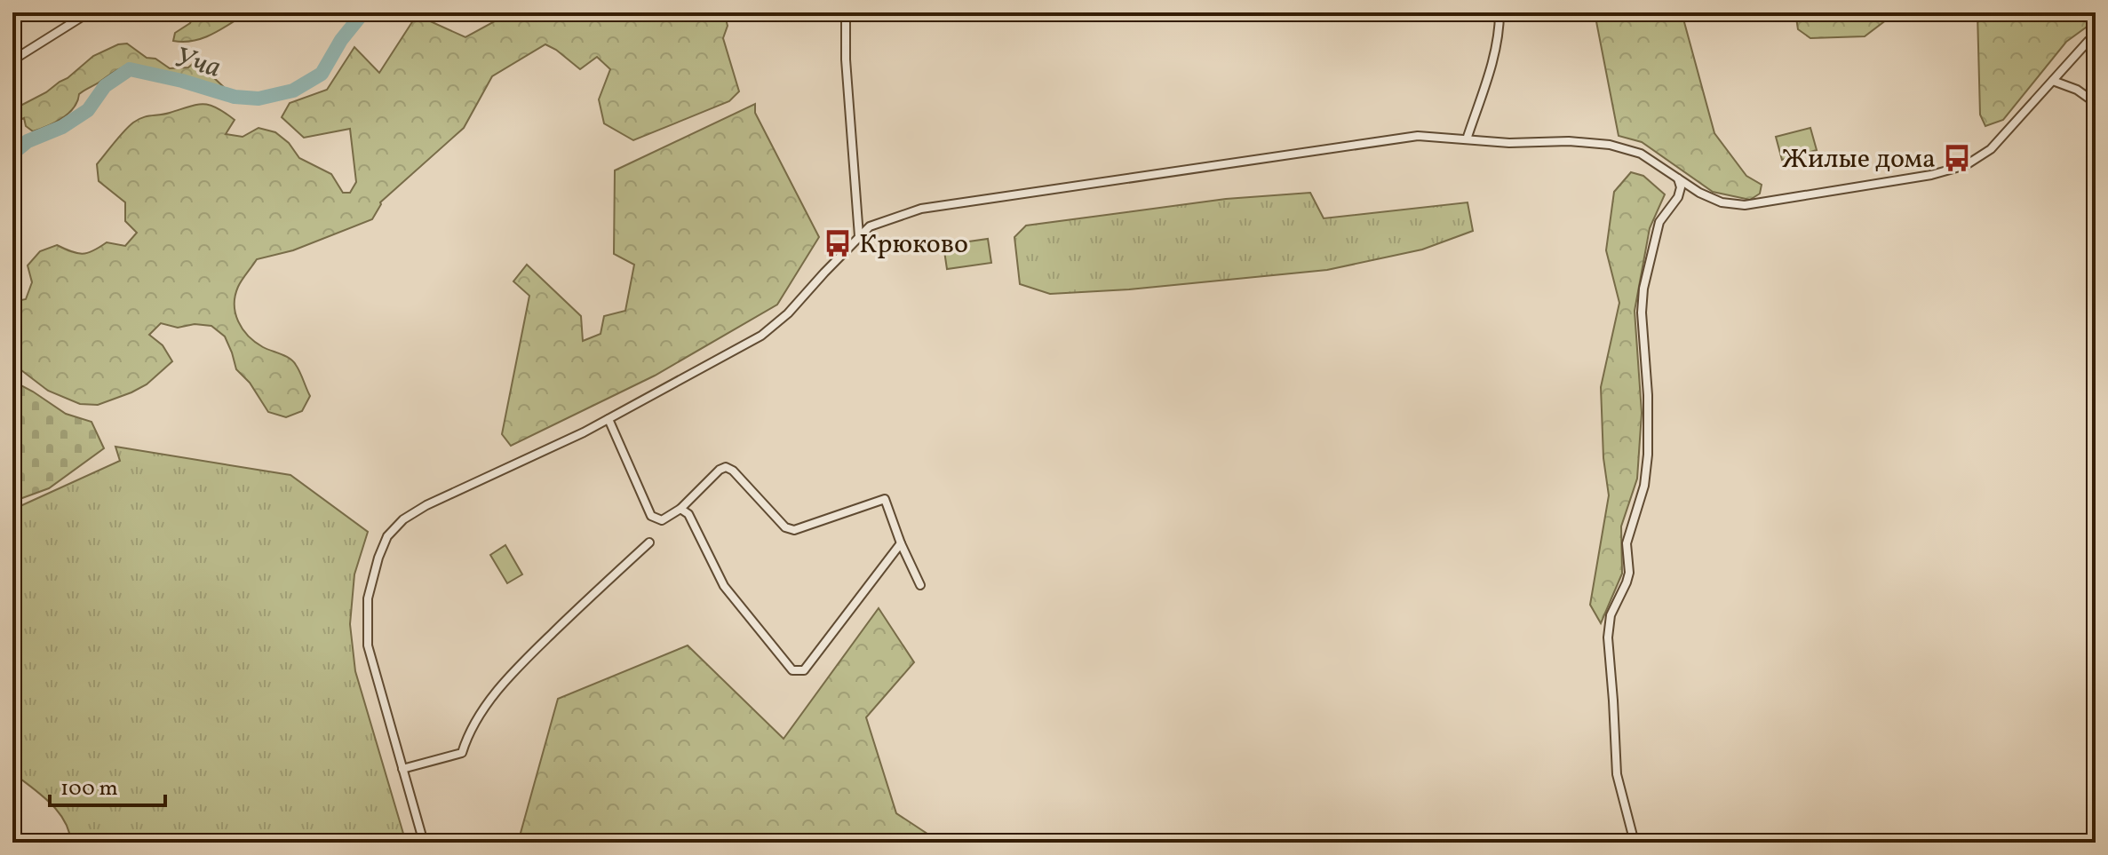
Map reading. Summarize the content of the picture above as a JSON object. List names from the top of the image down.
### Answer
{
  "water": ["Уча"],
  "places": {
    "bus stop": ["Жилые дома", "Крюково"]
  },
  "scale_bar": "100 m"
}
